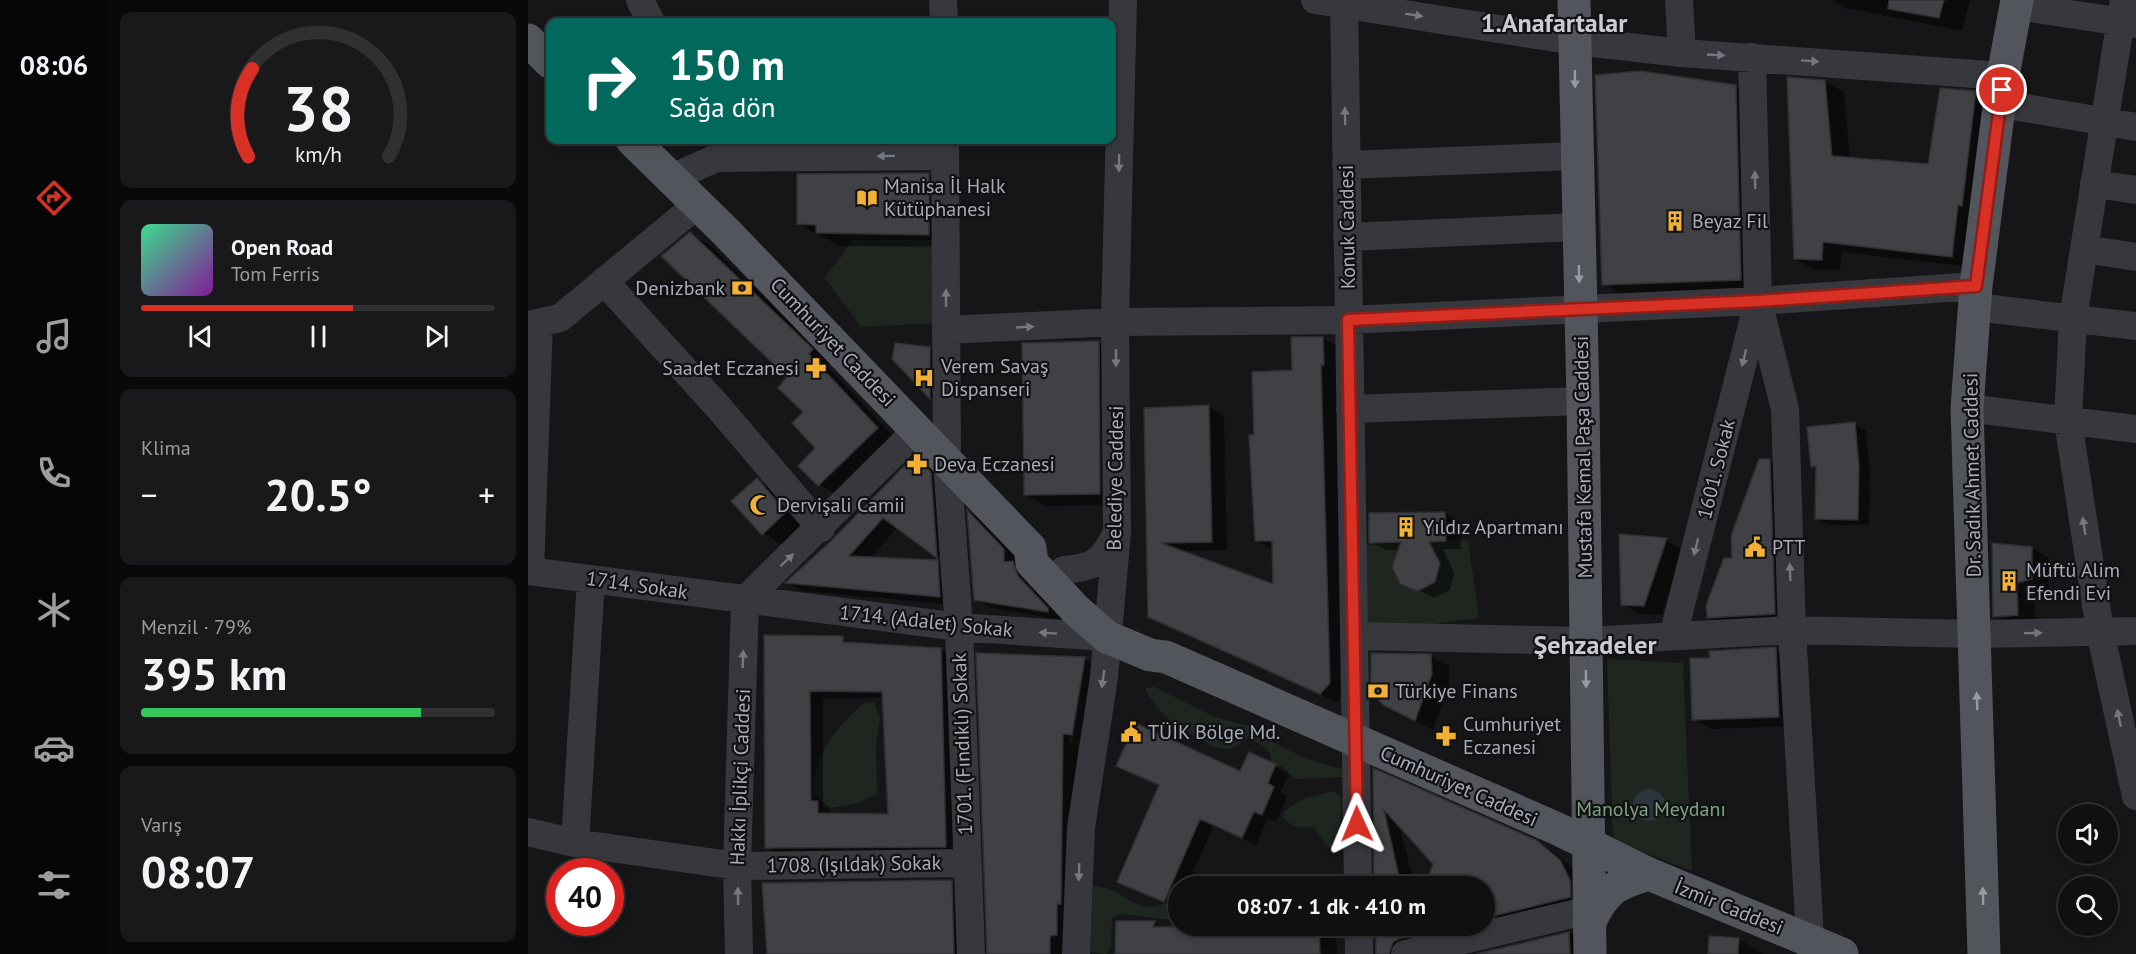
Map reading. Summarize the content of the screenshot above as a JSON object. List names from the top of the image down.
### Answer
{
  "streets": {
    "main road": [
      "Cumhuriyet Caddesi",
      "Mustafa Kemal Paşa Caddesi",
      "Dr. Sadık Ahmet Caddesi",
      "İzmir Caddesi"
    ],
    "street": [
      "Konuk Caddesi",
      "1601. Sokak",
      "Belediye Caddesi",
      "1714. Sokak",
      "1714. (Adalet) Sokak",
      "1701. (Fındıklı) Sokak",
      "Hakkı İplikçi Caddesi",
      "1708. (Işıldak) Sokak"
    ]
  },
  "crossings": [
    ["Konuk Caddesi", "Cumhuriyet Caddesi"],
    ["Cumhuriyet Caddesi", "Mustafa Kemal Paşa Caddesi"],
    ["Cumhuriyet Caddesi", "Belediye Caddesi"],
    ["Cumhuriyet Caddesi", "1714. (Adalet) Sokak"],
    ["Cumhuriyet Caddesi", "1701. (Fındıklı) Sokak"],
    ["Cumhuriyet Caddesi", "İzmir Caddesi"],
    ["Belediye Caddesi", "1714. (Adalet) Sokak"],
    ["1714. Sokak", "1714. (Adalet) Sokak"],
    ["1714. Sokak", "Hakkı İplikçi Caddesi"],
    ["1714. (Adalet) Sokak", "1701. (Fındıklı) Sokak"],
    ["1714. (Adalet) Sokak", "Hakkı İplikçi Caddesi"],
    ["1701. (Fındıklı) Sokak", "1708. (Işıldak) Sokak"],
    ["Hakkı İplikçi Caddesi", "1708. (Işıldak) Sokak"]
  ],
  "one_way": ["Mustafa Kemal Paşa Caddesi", "Belediye Caddesi", "1714. (Adalet) Sokak"],
  "districts": ["1.Anafartalar", "Şehzadeler"],
  "parks": ["Manolya Meydanı"],
  "places": {
    "library": ["Manisa İl Halk Kütüphanesi"],
    "building": ["Beyaz Fil", "Yıldız Apartmanı", "Müftü Alim Efendi Evi"],
    "bank": ["Denizbank", "Türkiye Finans"],
    "pharmacy": ["Saadet Eczanesi", "Deva Eczanesi", "Cumhuriyet Eczanesi"],
    "hospital": ["Verem Savaş Dispanseri"],
    "mosque": ["Dervişali Camii"],
    "public building": ["PTT", "TÜİK Bölge Md."]
  },
  "page": {
    "tabs": "08:06",
    "turn": ["150 m", "Sağa dön"],
    "song": ["Open Road", "Tom Ferris"],
    "tile": [
      "Klima",
      ["Menzil · 79%", "395 km"],
      ["Varış", "08:07"]
    ],
    "heat": ["−", "20.5°", "+"],
    "limit": "40",
    "trip": "08:07 · 1 dk · 410 m",
    "gauge": ["38", "km/h"]
  }
}
